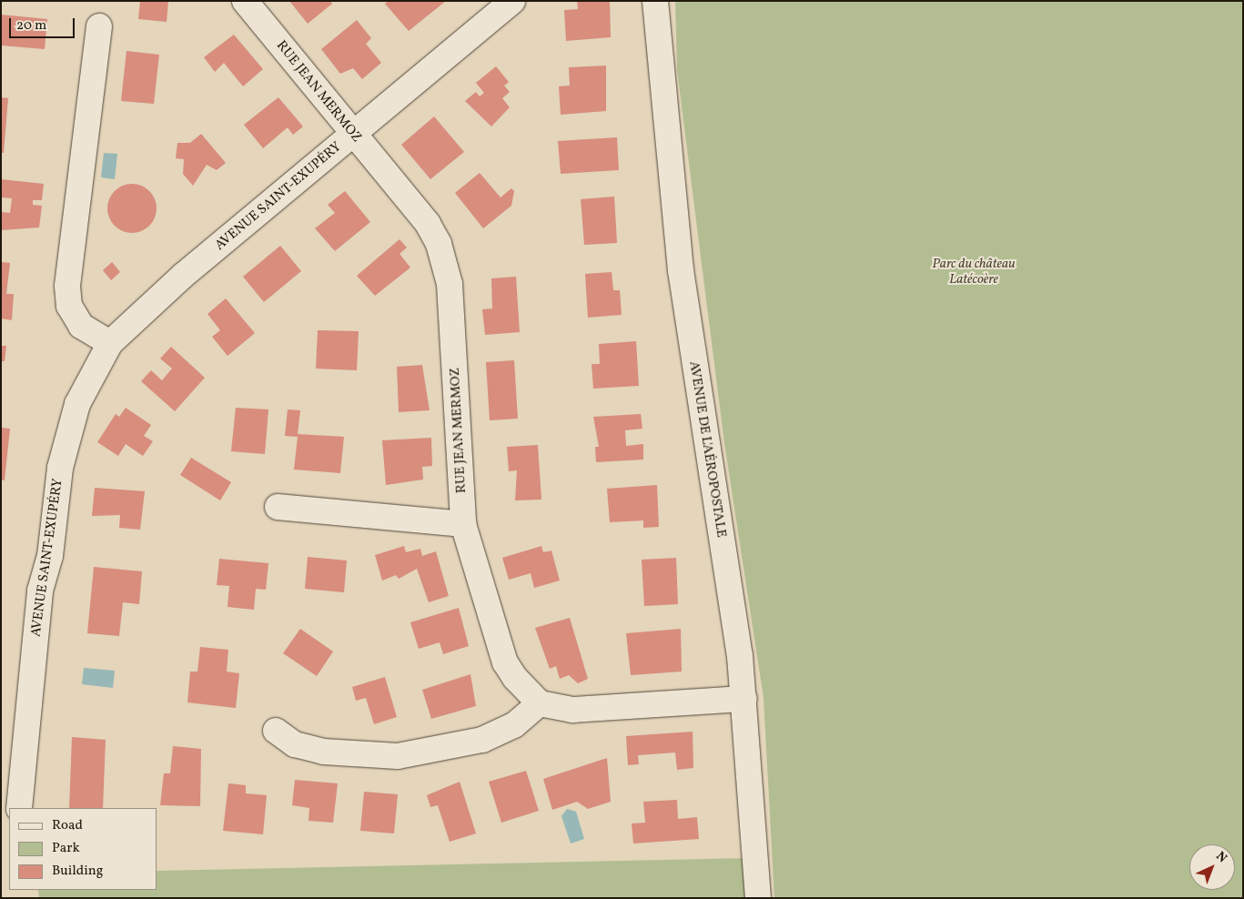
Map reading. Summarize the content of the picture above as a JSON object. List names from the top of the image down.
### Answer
{
  "streets": {
    "street": ["RUE JEAN MERMOZ", "AVENUE SAINT-EXUPÉRY", "AVENUE DE L'AÉROPOSTALE"]
  },
  "crossings": [
    ["RUE JEAN MERMOZ", "AVENUE SAINT-EXUPÉRY"]
  ],
  "parks": ["Parc du château Latécoère"],
  "legend": ["Road", "Park", "Building"],
  "scale_bar": "20 m",
  "north": "top right"
}
